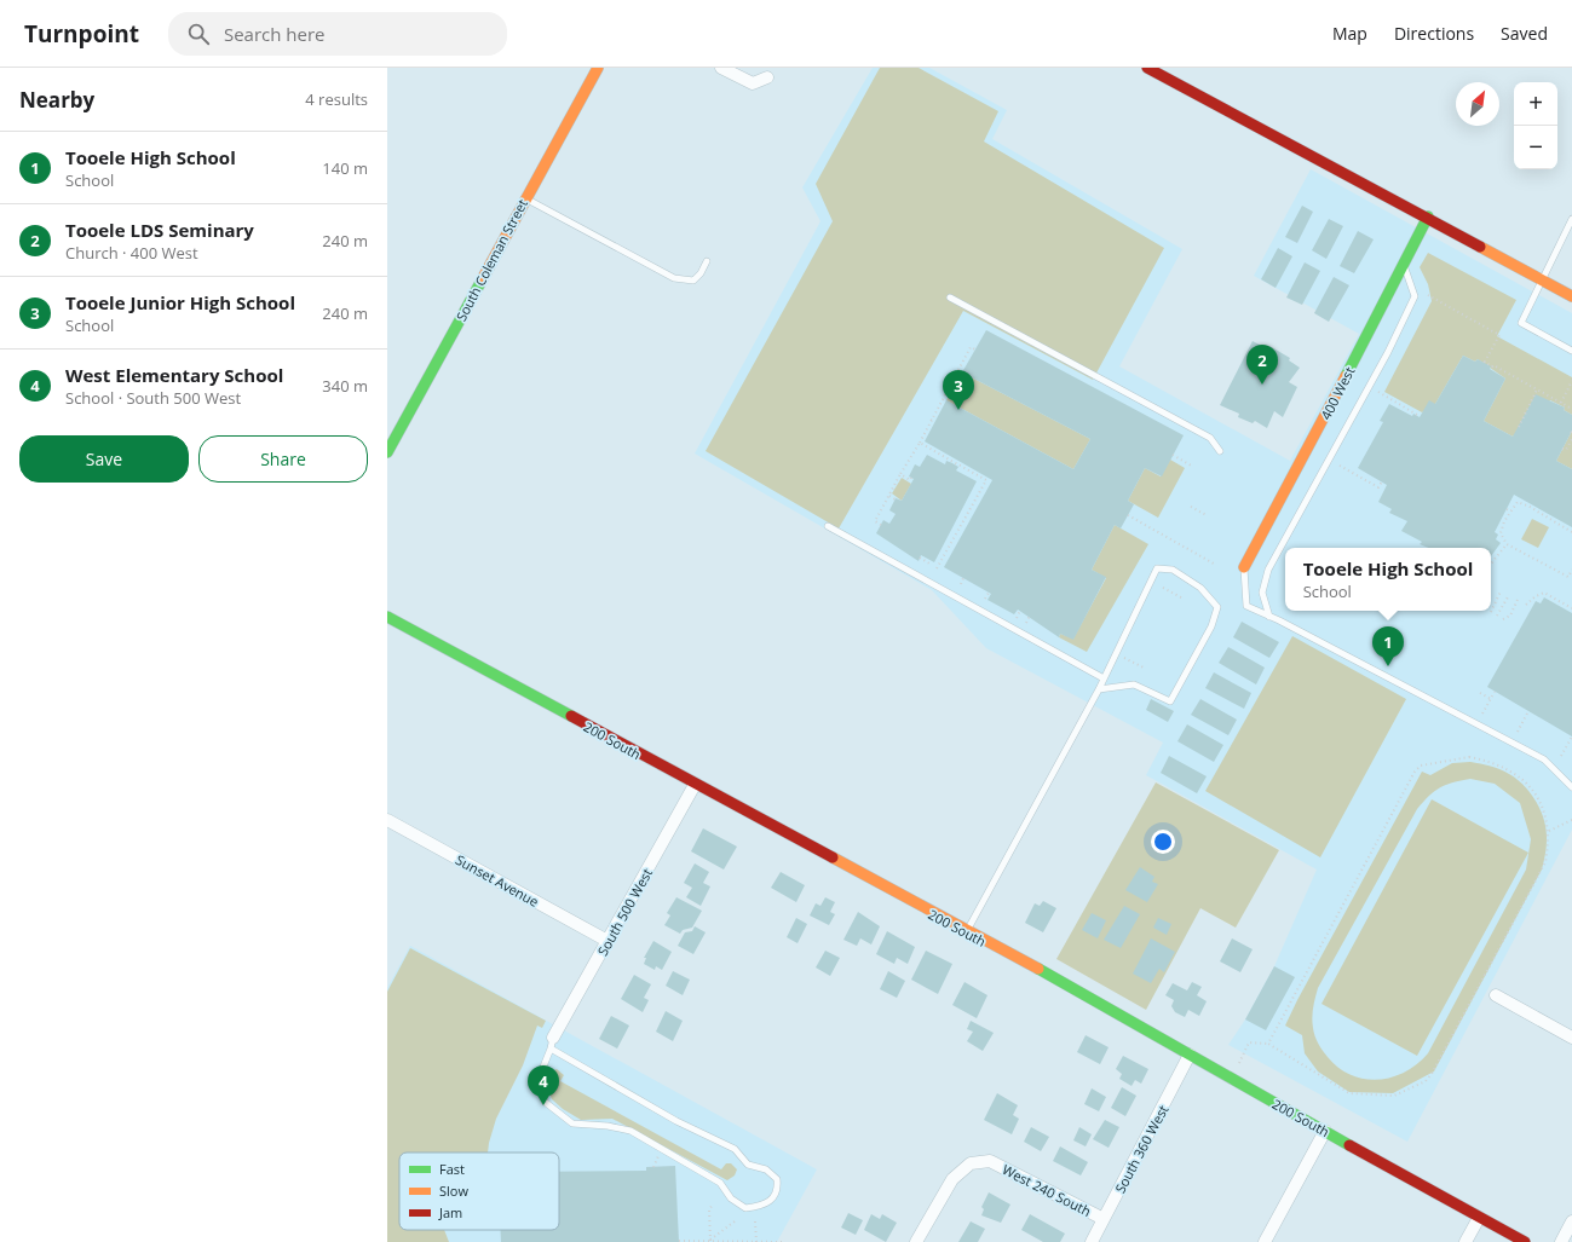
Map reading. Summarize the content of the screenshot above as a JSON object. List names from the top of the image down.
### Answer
{
  "streets": {
    "street": [
      "South Coleman Street",
      "400 West",
      "200 South",
      "Sunset Avenue",
      "South 500 West",
      "South 360 West",
      "West 240 South"
    ]
  },
  "crossings": [
    ["200 South", "South 500 West"],
    ["200 South", "South 360 West"],
    ["Sunset Avenue", "South 500 West"],
    ["South 360 West", "West 240 South"]
  ],
  "legend": ["Fast", "Slow", "Jam"],
  "north": "top right",
  "page": {
    "header": "Turnpoint",
    "search": "Search here",
    "nav": ["Map", "Directions", "Saved"],
    "heading": ["Nearby", "4 results"],
    "map_buttons": ["+", "−"],
    "list": [
      {
        "mark": "1",
        "name": "Tooele High School",
        "note": "School",
        "value": "140 m"
      },
      {
        "mark": "2",
        "name": "Tooele LDS Seminary",
        "note": "Church · 400 West",
        "value": "240 m"
      },
      {
        "mark": "3",
        "name": "Tooele Junior High School",
        "note": "School",
        "value": "240 m"
      },
      {
        "mark": "4",
        "name": "West Elementary School",
        "note": "School · South 500 West",
        "value": "340 m"
      }
    ],
    "pins": [
      "2",
      "3",
      "1",
      "4"
    ],
    "buttons": ["Save", "Share"],
    "popup": ["Tooele High School", "School"]
  }
}
